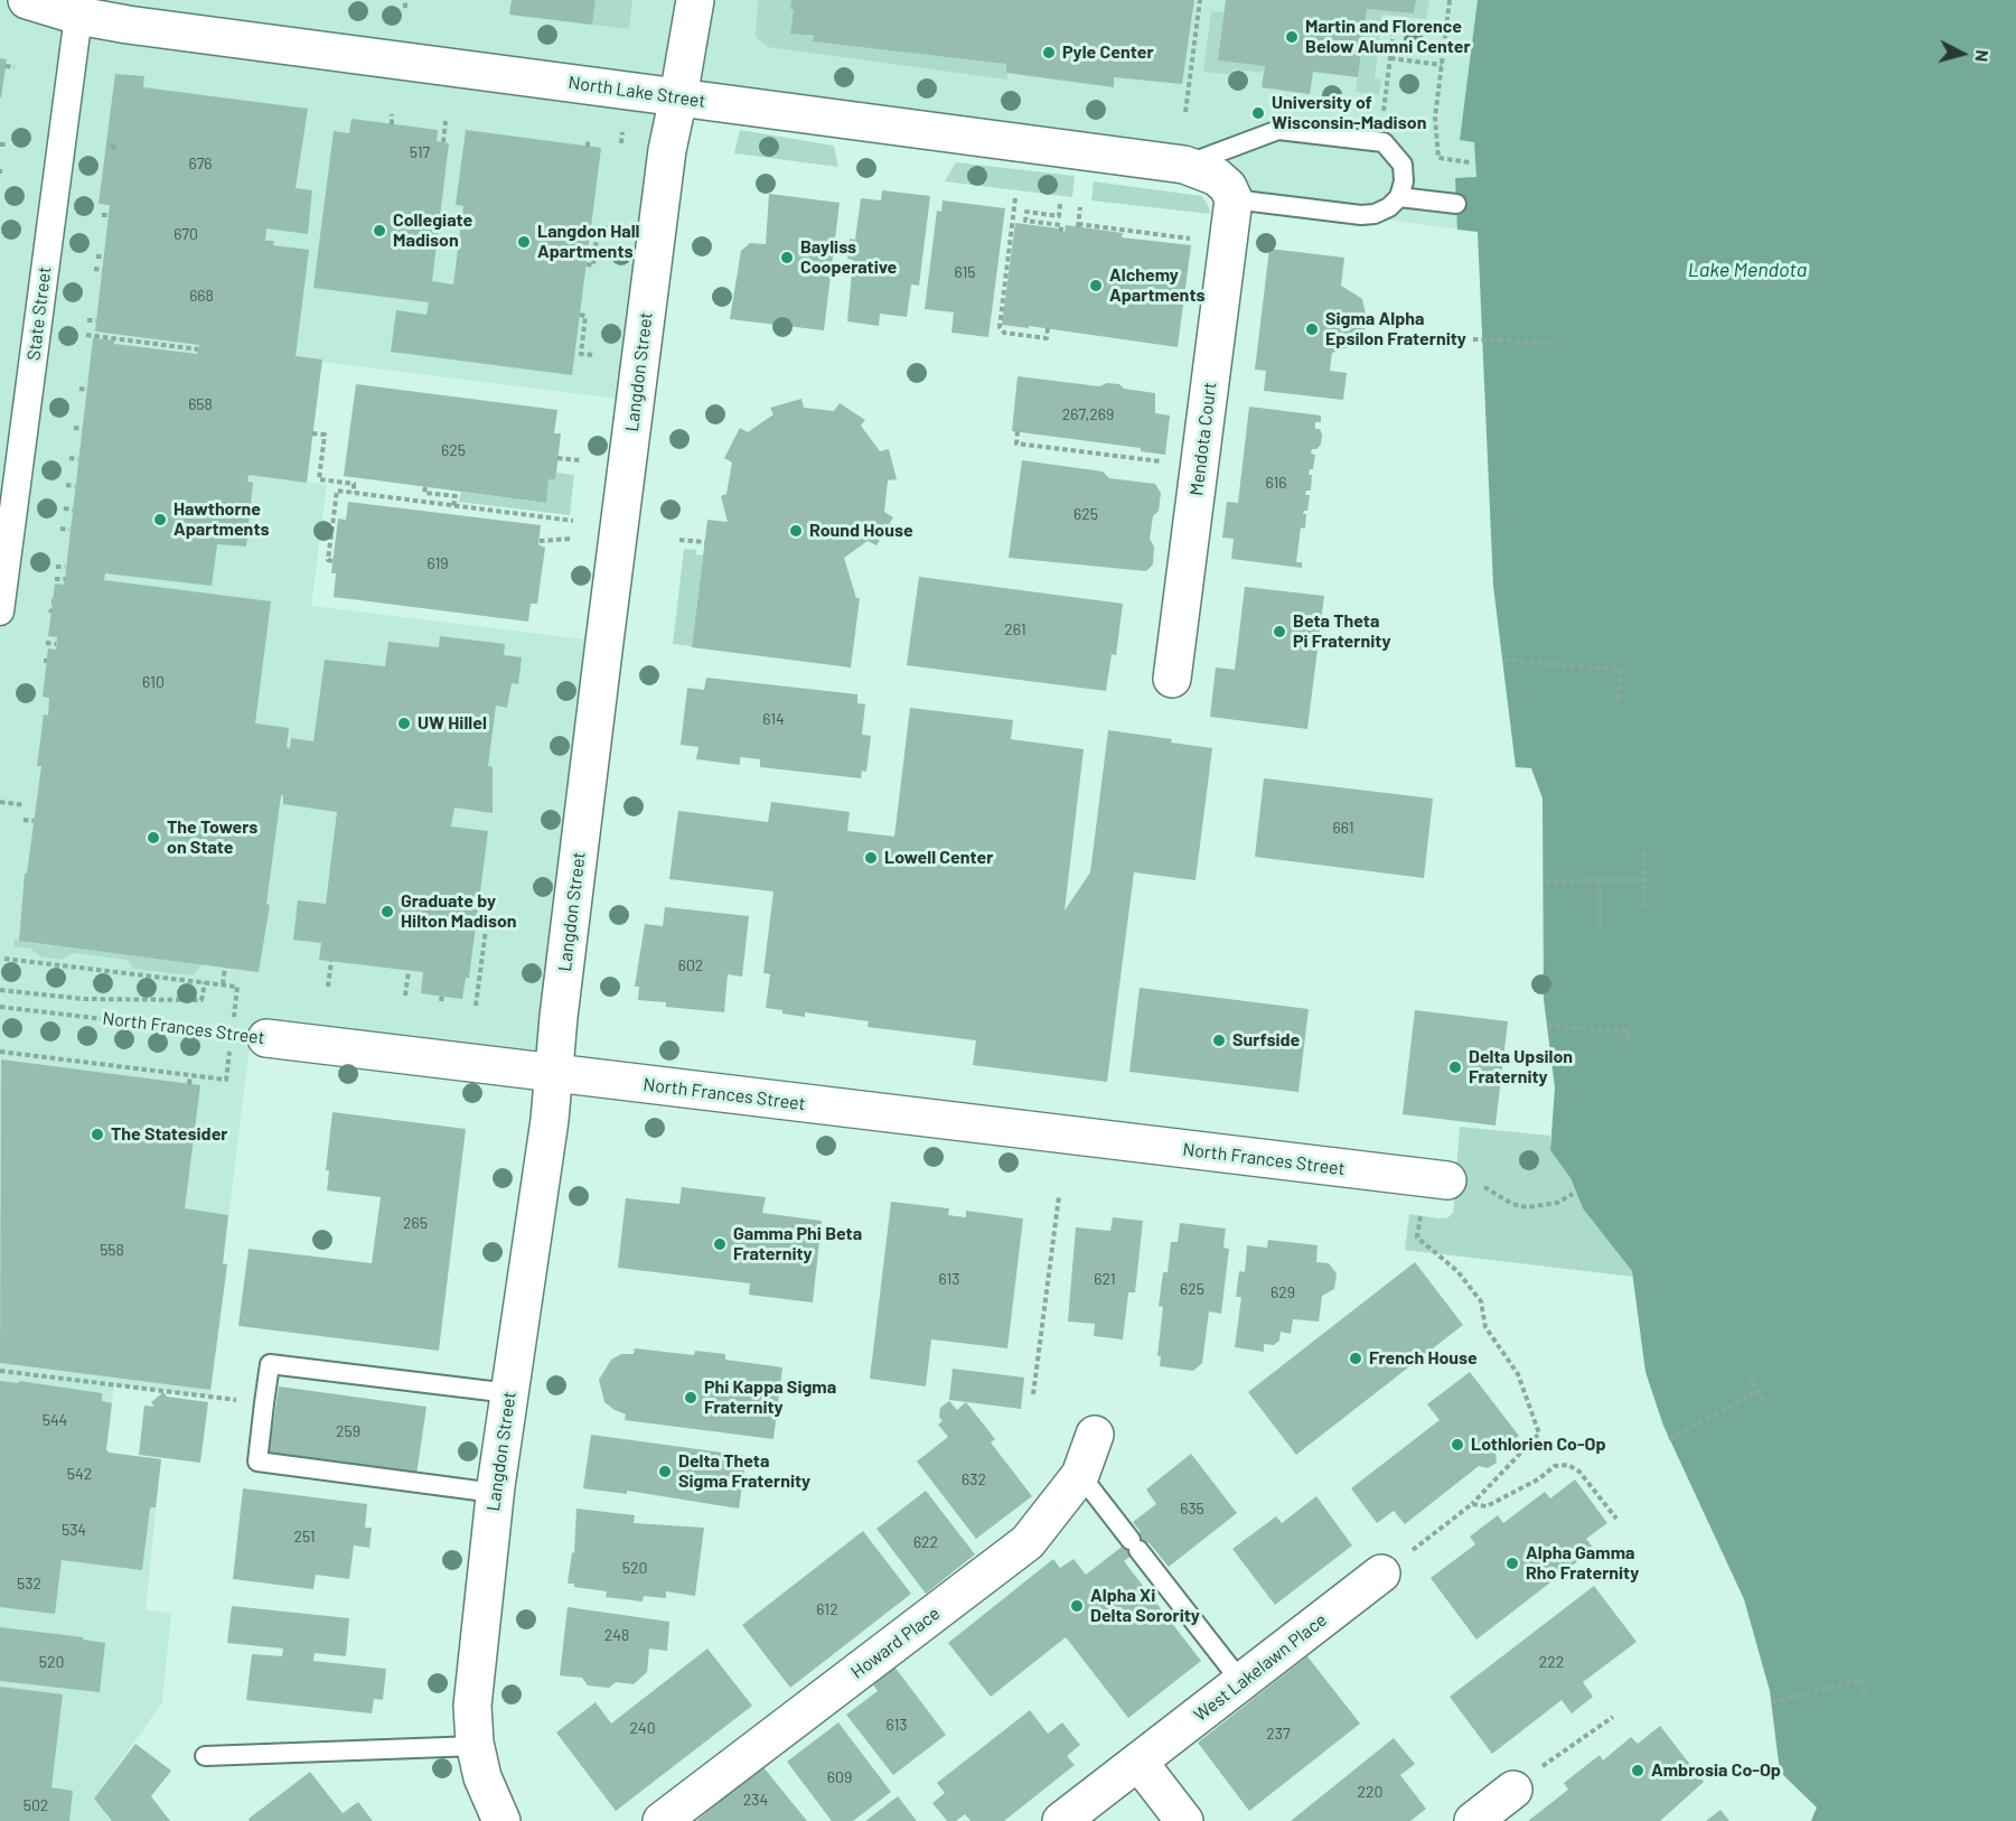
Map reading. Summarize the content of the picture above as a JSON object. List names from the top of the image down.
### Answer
{
  "streets": {
    "street": [
      "North Lake Street",
      "State Street",
      "Langdon Street",
      "Mendota Court",
      "North Frances Street",
      "Howard Place",
      "West Lakelawn Place"
    ]
  },
  "crossings": [
    ["North Lake Street", "State Street"],
    ["North Lake Street", "Langdon Street"],
    ["North Lake Street", "Mendota Court"],
    ["Langdon Street", "North Frances Street"]
  ],
  "water": ["Lake Mendota"],
  "places": [
    "Martin and Florence Below Alumni Center",
    "Pyle Center",
    "University of Wisconsin-Madison",
    "Collegiate Madison",
    "Langdon Hall Apartments",
    "Bayliss Cooperative",
    "Alchemy Apartments",
    "Sigma Alpha Epsilon Fraternity",
    "Hawthorne Apartments",
    "Round House",
    "Beta Theta Pi Fraternity",
    "UW Hillel",
    "The Towers on State",
    "Lowell Center",
    "Graduate by Hilton Madison",
    "Surfside",
    "Delta Upsilon Fraternity",
    "The Statesider",
    "Gamma Phi Beta Fraternity",
    "French House",
    "Phi Kappa Sigma Fraternity",
    "Lothlorien Co-Op",
    "Delta Theta Sigma Fraternity",
    "Alpha Gamma Rho Fraternity",
    "Alpha Xi Delta Sorority",
    "Ambrosia Co-Op"
  ],
  "house_numbers": [
    "517",
    "676",
    "670",
    "615",
    "668",
    "658",
    "267,269",
    "625",
    "616",
    "625",
    "619",
    "261",
    "610",
    "614",
    "661",
    "602",
    "265",
    "558",
    "613",
    "621",
    "625",
    "629",
    "544",
    "259",
    "542",
    "632",
    "635",
    "534",
    "251",
    "622",
    "520",
    "532",
    "612",
    "248",
    "520",
    "222",
    "613",
    "240",
    "237",
    "609",
    "220",
    "234",
    "502"
  ],
  "north": "right"
}
